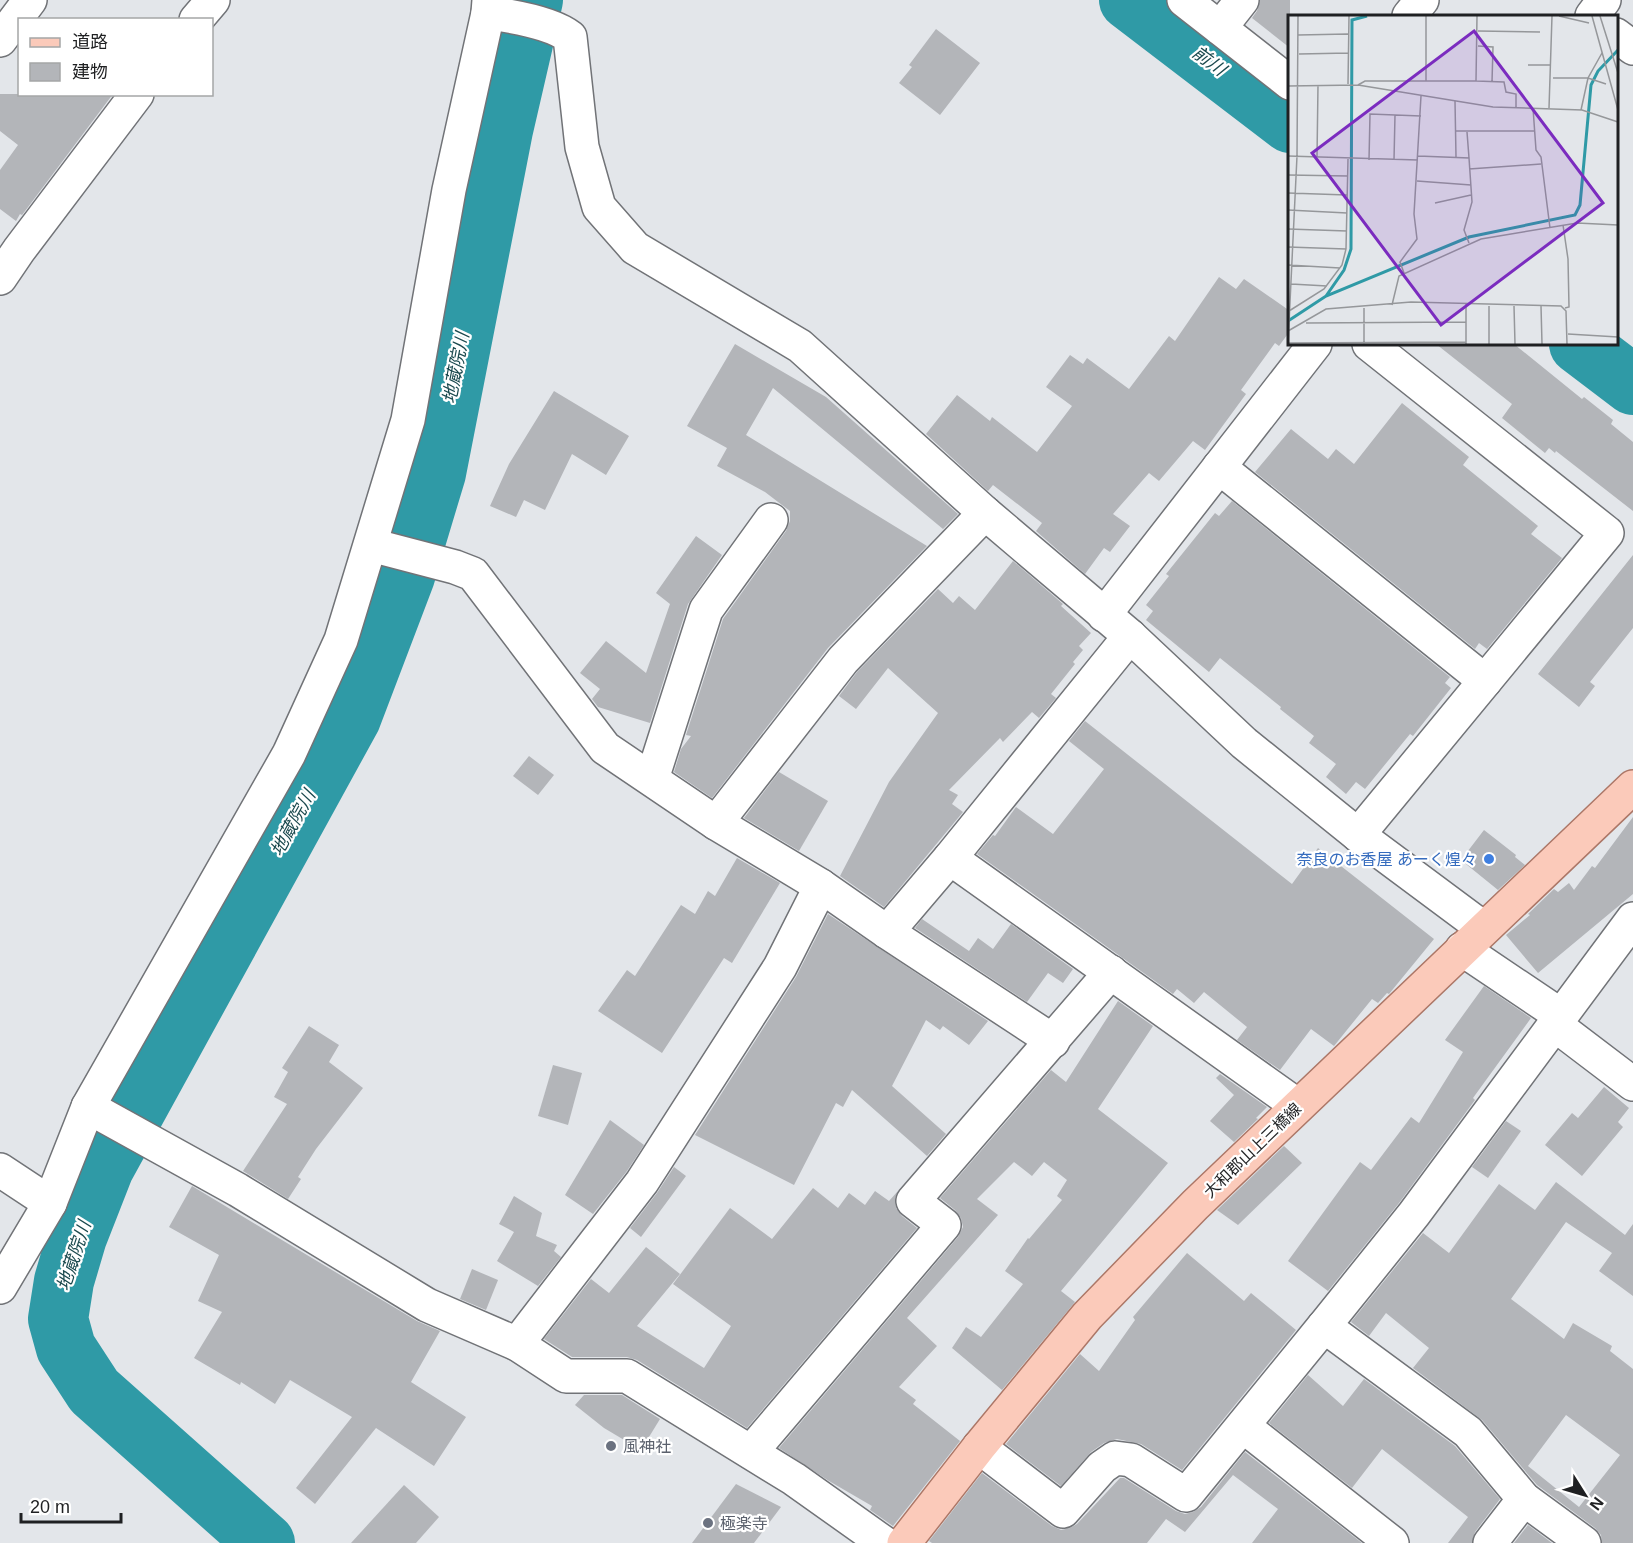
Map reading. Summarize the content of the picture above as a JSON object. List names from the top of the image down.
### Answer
{
  "streets": {
    "main road": ["大和郡山上三橋線"]
  },
  "water": ["前川", "地蔵院川"],
  "places": ["奈良のお香屋 あーく煌々", "風神社", "極楽寺"],
  "legend": ["道路", "建物"],
  "scale_bar": "20 m",
  "north": "bottom right"
}
